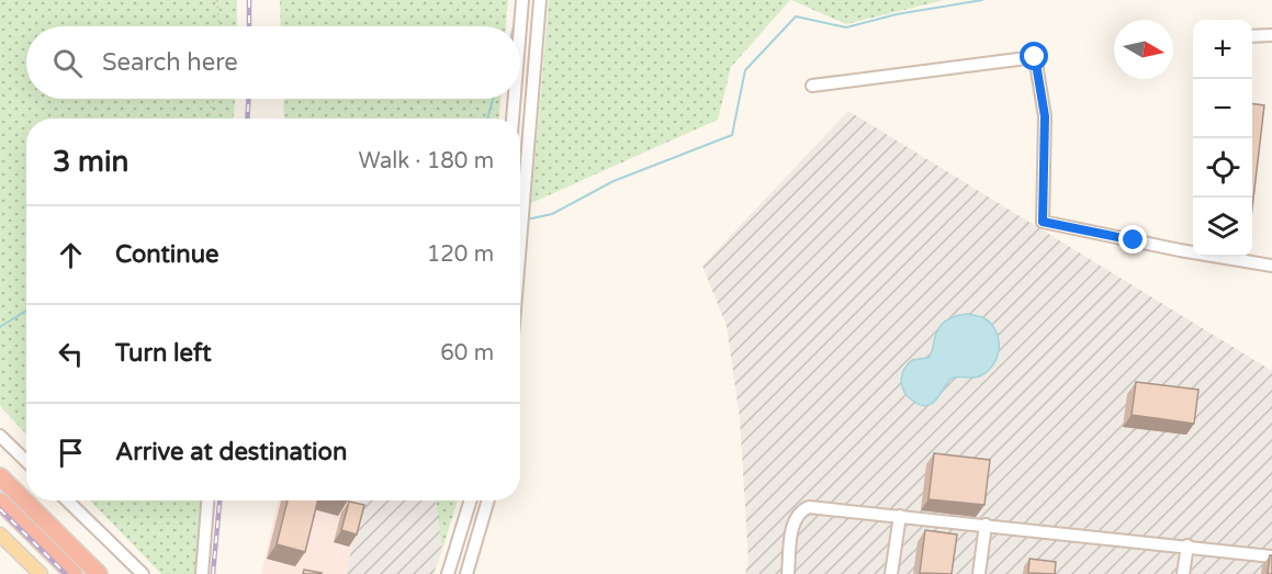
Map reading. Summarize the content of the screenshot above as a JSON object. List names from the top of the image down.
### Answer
{
  "north": "right",
  "page": {
    "map_buttons": ["+", "−"],
    "search": "Search here",
    "heading": ["3 min", "Walk · 180 m"],
    "list": [
      ["Continue", "120 m"],
      ["Turn left", "60 m"],
      "Arrive at destination"
    ]
  }
}
